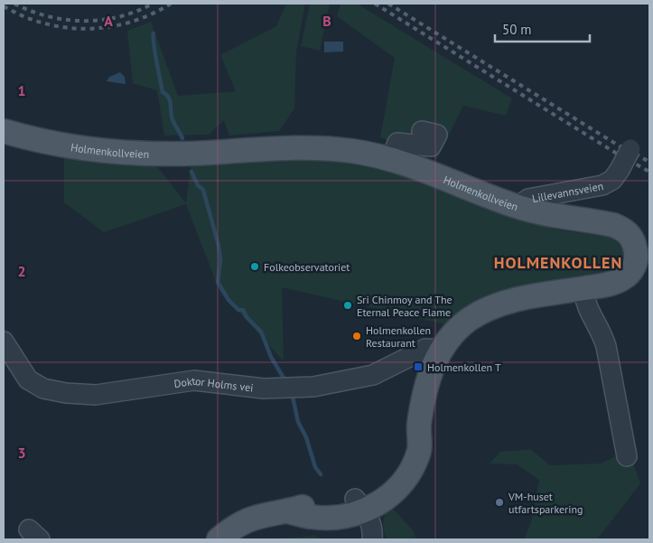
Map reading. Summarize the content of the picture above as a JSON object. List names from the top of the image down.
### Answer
{
  "streets": {
    "main road": ["Holmenkollveien"],
    "street": ["Lillevannsveien", "Doktor Holms vei"]
  },
  "crossings": [
    ["Holmenkollveien", "Lillevannsveien"],
    ["Holmenkollveien", "Doktor Holms vei"]
  ],
  "districts": ["HOLMENKOLLEN"],
  "places": {
    "other": [
      "Folkeobservatoriet",
      "Sri Chinmoy and The Eternal Peace Flame",
      "Holmenkollen Restaurant",
      "VM-huset utfartsparkering"
    ],
    "transit": ["Holmenkollen T"]
  },
  "scale_bar": "50 m",
  "grid": {
    "columns": ["A", "B"],
    "rows": ["1", "2", "3"]
  }
}
